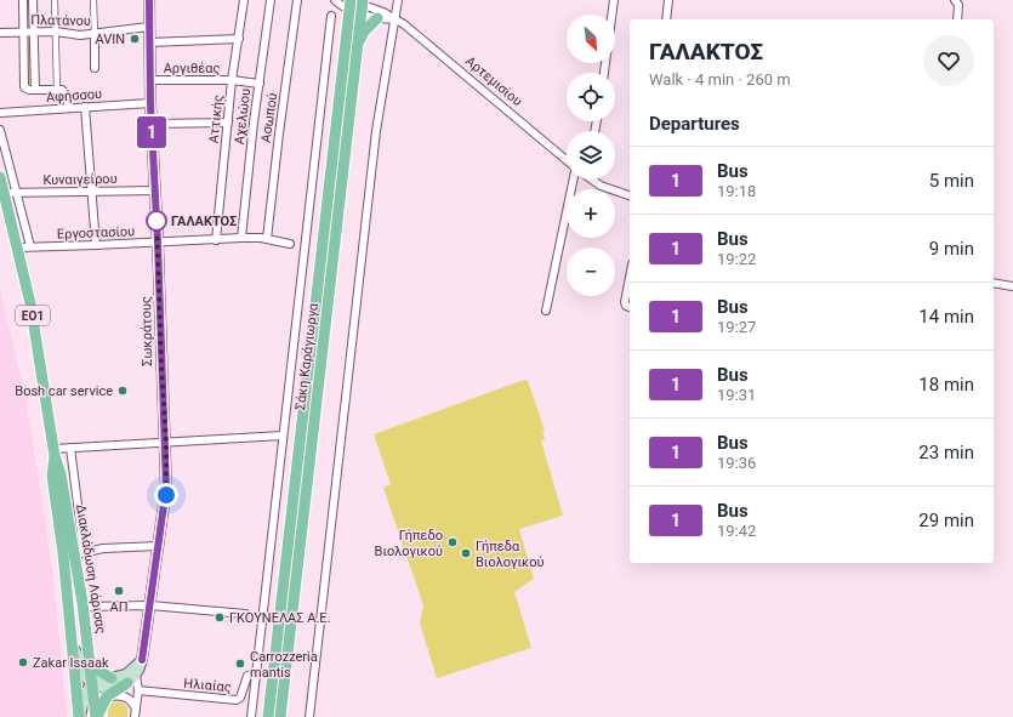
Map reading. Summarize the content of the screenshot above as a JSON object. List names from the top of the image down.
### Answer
{
  "streets": {
    "main road": [
      "ΕΟ1",
      "Σωκράτους",
      "Σάκη Καράγιωργα",
      "Διακλάδωση Λάρισας"
    ],
    "street": [
      "Πλατάνου",
      "Αργιθέας",
      "Αρτεμισίου",
      "Αφήσσου",
      "Αχελώου",
      "Ασωπού",
      "Αττικής",
      "Κυναιγείρου",
      "Εργοστασίου",
      "Ηλιαίας"
    ]
  },
  "crossings": [
    ["Πλατάνου", "Σωκράτους"],
    ["Αργιθέας", "Αχελώου"],
    ["Αργιθέας", "Αττικής"],
    ["Αργιθέας", "Σωκράτους"],
    ["Αρτεμισίου", "Σάκη Καράγιωργα"],
    ["Αφήσσου", "Σωκράτους"],
    ["Αχελώου", "Εργοστασίου"],
    ["Ασωπού", "Εργοστασίου"],
    ["Αττικής", "Εργοστασίου"],
    ["Κυναιγείρου", "Σωκράτους"],
    ["Κυναιγείρου", "Διακλάδωση Λάρισας"],
    ["Εργοστασίου", "Σωκράτους"],
    ["Εργοστασίου", "Διακλάδωση Λάρισας"]
  ],
  "places": [
    "AVIN",
    "ΓΑΛΑΚΤΟΣ",
    "Bosh car service",
    "Γήπεδο Βιολογικού",
    "Γήπεδα Βιολογικού",
    "ΑΠ",
    "ΓΚΟΥΝΕΛΑΣ Α.Ε.",
    "Zakar Issaak",
    "Carrozzeria mantis"
  ],
  "lines": ["bus line 1"],
  "north": "bottom right",
  "page": {
    "on_map": "1",
    "map_buttons": ["+", "−"],
    "heading": [
      ["ΓΑΛΑΚΤΟΣ", "Walk · 4 min · 260 m"],
      "Departures"
    ],
    "list": [
      {
        "mark": "1",
        "name": "Bus",
        "note": "19:18",
        "value": "5 min"
      },
      {
        "mark": "1",
        "name": "Bus",
        "note": "19:22",
        "value": "9 min"
      },
      {
        "mark": "1",
        "name": "Bus",
        "note": "19:27",
        "value": "14 min"
      },
      {
        "mark": "1",
        "name": "Bus",
        "note": "19:31",
        "value": "18 min"
      },
      {
        "mark": "1",
        "name": "Bus",
        "note": "19:36",
        "value": "23 min"
      },
      {
        "mark": "1",
        "name": "Bus",
        "note": "19:42",
        "value": "29 min"
      }
    ]
  }
}
